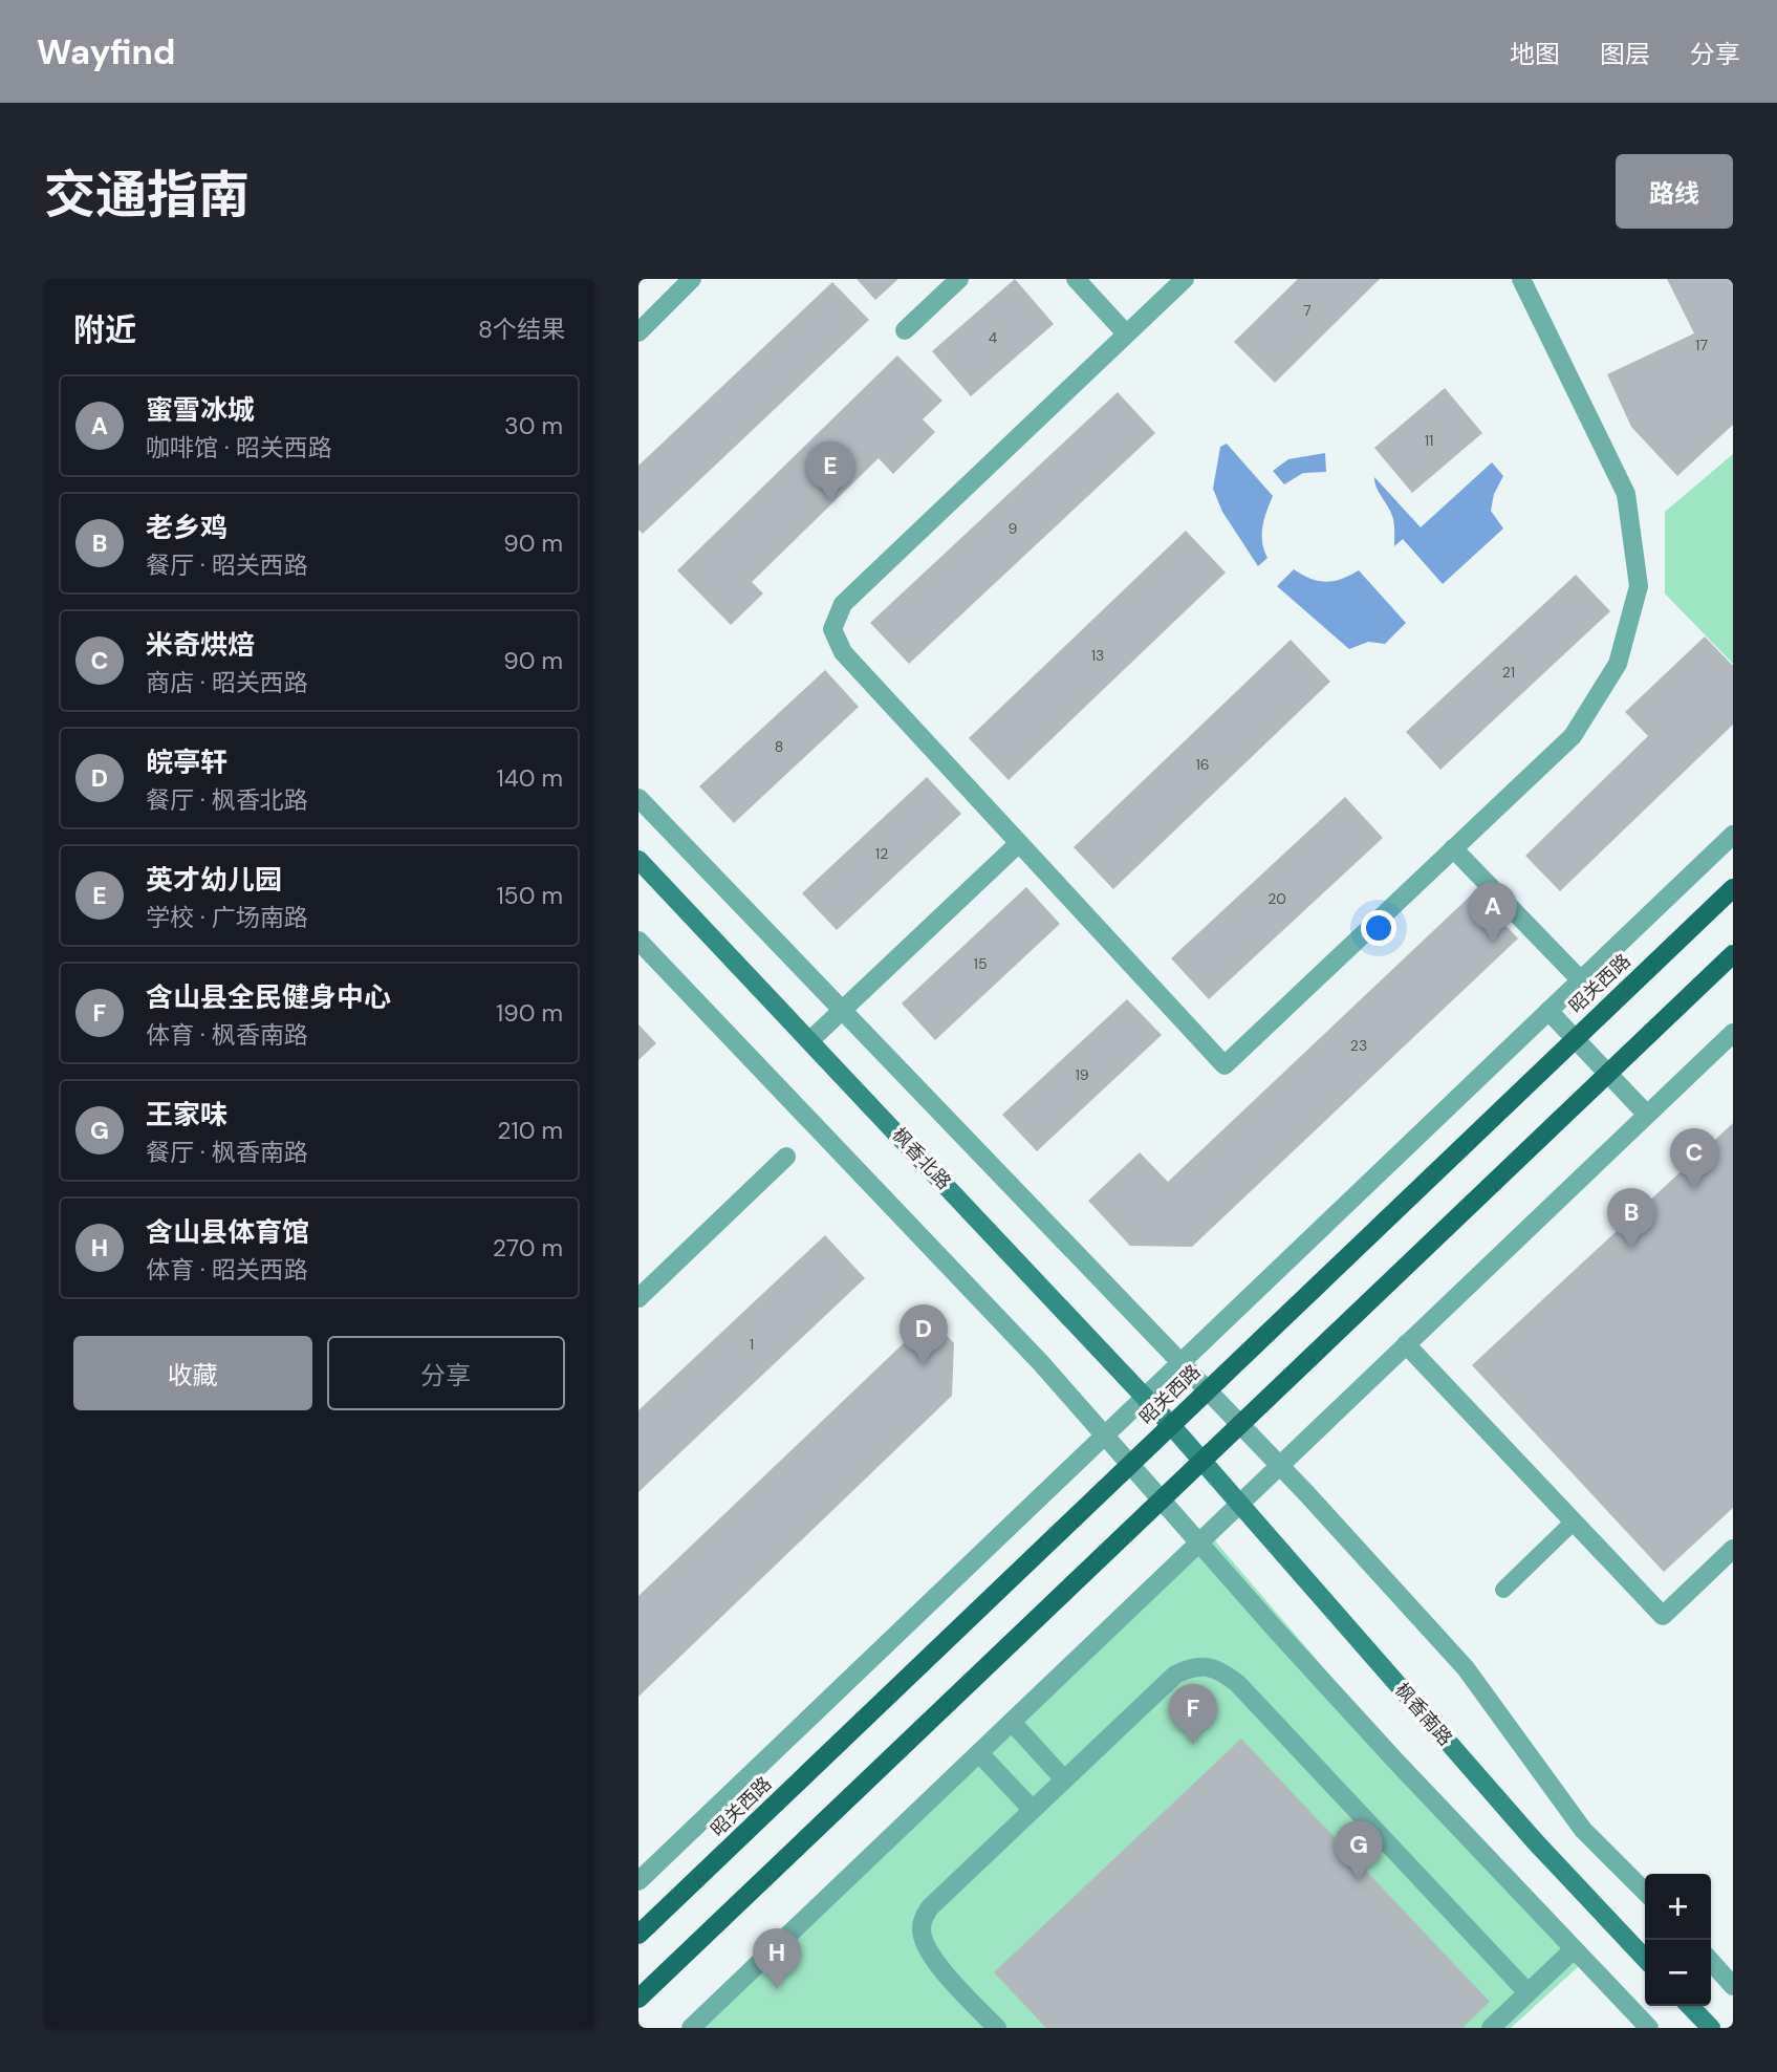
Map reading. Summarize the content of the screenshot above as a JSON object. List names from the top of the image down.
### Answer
{
  "streets": {
    "main road": ["昭关西路", "枫香北路", "枫香南路"]
  },
  "crossings": [
    ["昭关西路", "枫香北路"],
    ["枫香北路", "枫香南路"]
  ],
  "house_numbers": [
    "7",
    "4",
    "17",
    "11",
    "9",
    "13",
    "21",
    "8",
    "16",
    "12",
    "20",
    "15",
    "23",
    "19",
    "1"
  ],
  "page": {
    "header": "Wayfind",
    "nav": ["地图", "图层", "分享"],
    "title": "交通指南",
    "buttons": [
      "路线",
      ["收藏", "分享"]
    ],
    "heading": ["附近", "8个结果"],
    "list": [
      {
        "mark": "A",
        "name": "蜜雪冰城",
        "note": "咖啡馆 · 昭关西路",
        "value": "30 m"
      },
      {
        "mark": "B",
        "name": "老乡鸡",
        "note": "餐厅 · 昭关西路",
        "value": "90 m"
      },
      {
        "mark": "C",
        "name": "米奇烘焙",
        "note": "商店 · 昭关西路",
        "value": "90 m"
      },
      {
        "mark": "D",
        "name": "皖亭轩",
        "note": "餐厅 · 枫香北路",
        "value": "140 m"
      },
      {
        "mark": "E",
        "name": "英才幼儿园",
        "note": "学校 · 广场南路",
        "value": "150 m"
      },
      {
        "mark": "F",
        "name": "含山县全民健身中心",
        "note": "体育 · 枫香南路",
        "value": "190 m"
      },
      {
        "mark": "G",
        "name": "王家味",
        "note": "餐厅 · 枫香南路",
        "value": "210 m"
      },
      {
        "mark": "H",
        "name": "含山县体育馆",
        "note": "体育 · 昭关西路",
        "value": "270 m"
      }
    ],
    "pins": [
      "E",
      "A",
      "C",
      "B",
      "D",
      "F",
      "G",
      "H"
    ],
    "map_buttons": ["+", "−"]
  }
}
